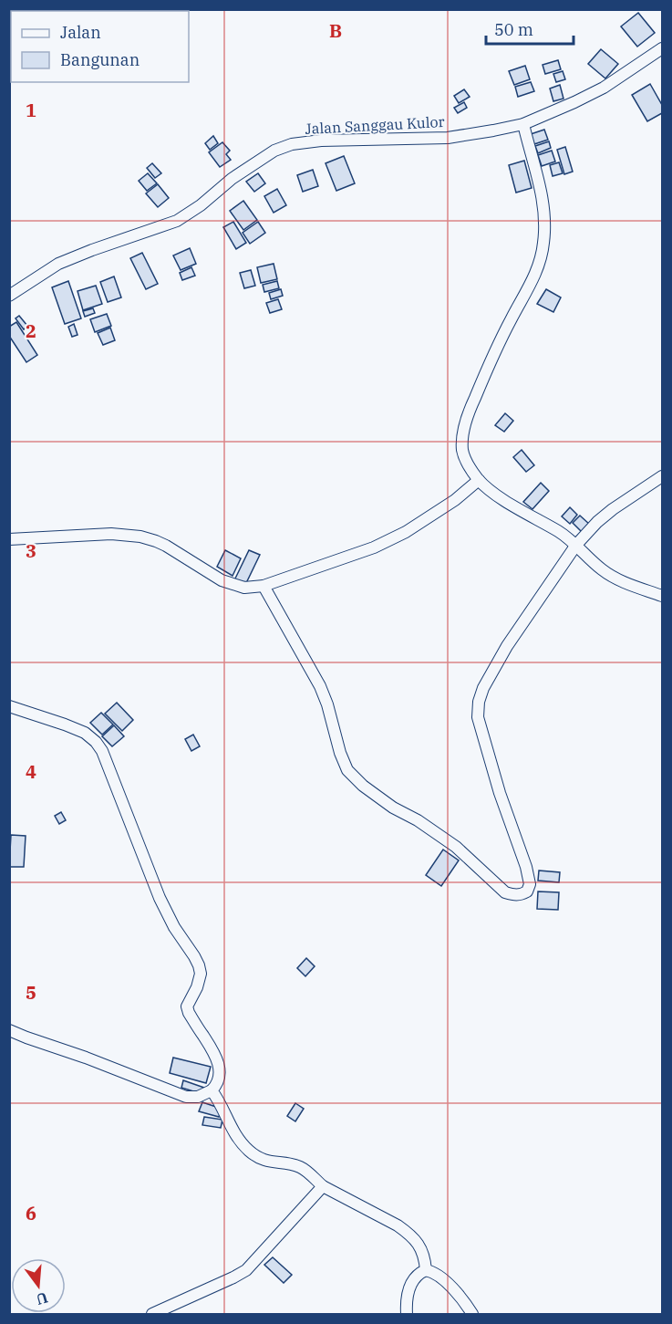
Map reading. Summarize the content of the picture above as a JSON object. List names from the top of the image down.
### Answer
{
  "streets": {
    "street": ["Jalan Sanggau Kulor"]
  },
  "legend": ["Jalan", "Bangunan"],
  "scale_bar": "50 m",
  "north": "bottom",
  "grid": {
    "columns": ["B"],
    "rows": [
      "1",
      "2",
      "3",
      "4",
      "5",
      "6"
    ]
  }
}
